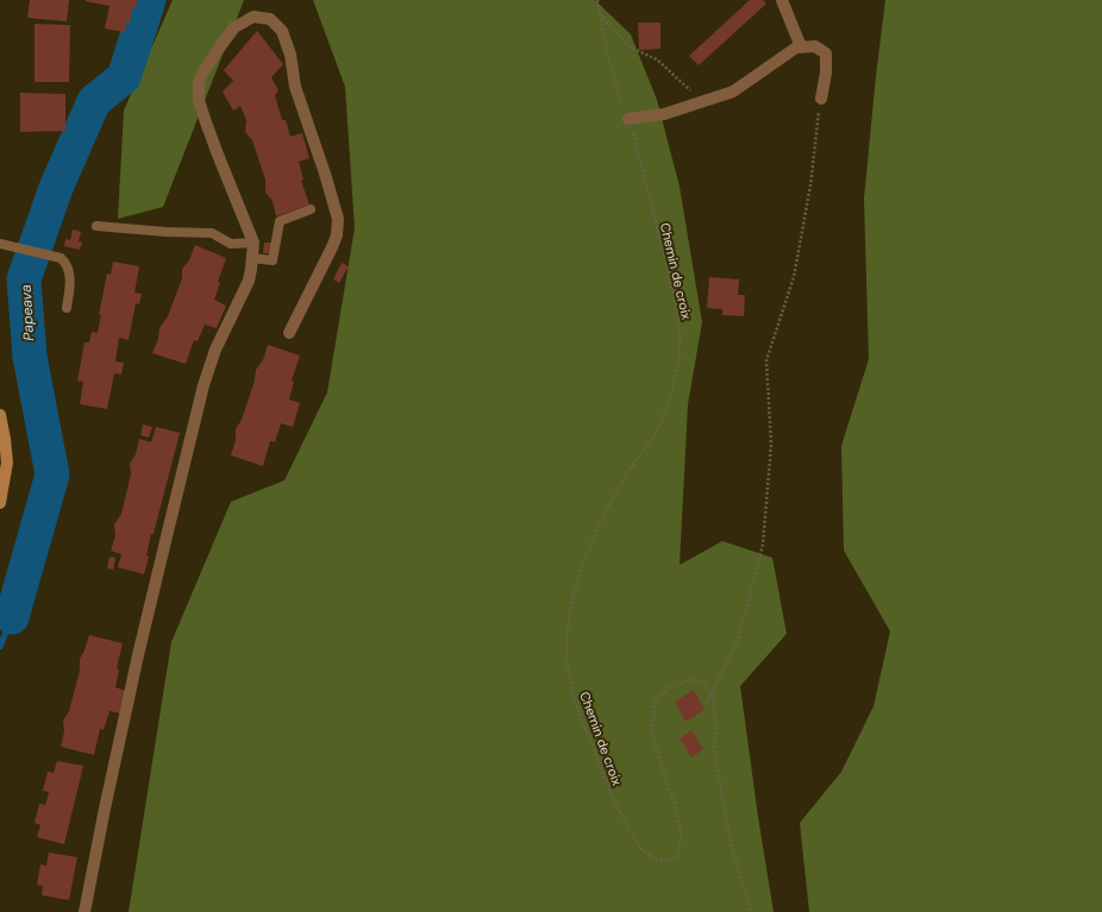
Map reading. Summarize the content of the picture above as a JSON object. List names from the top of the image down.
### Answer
{
  "streets": {
    "path": ["Chemin de croix"]
  },
  "water": ["Papeava"]
}
